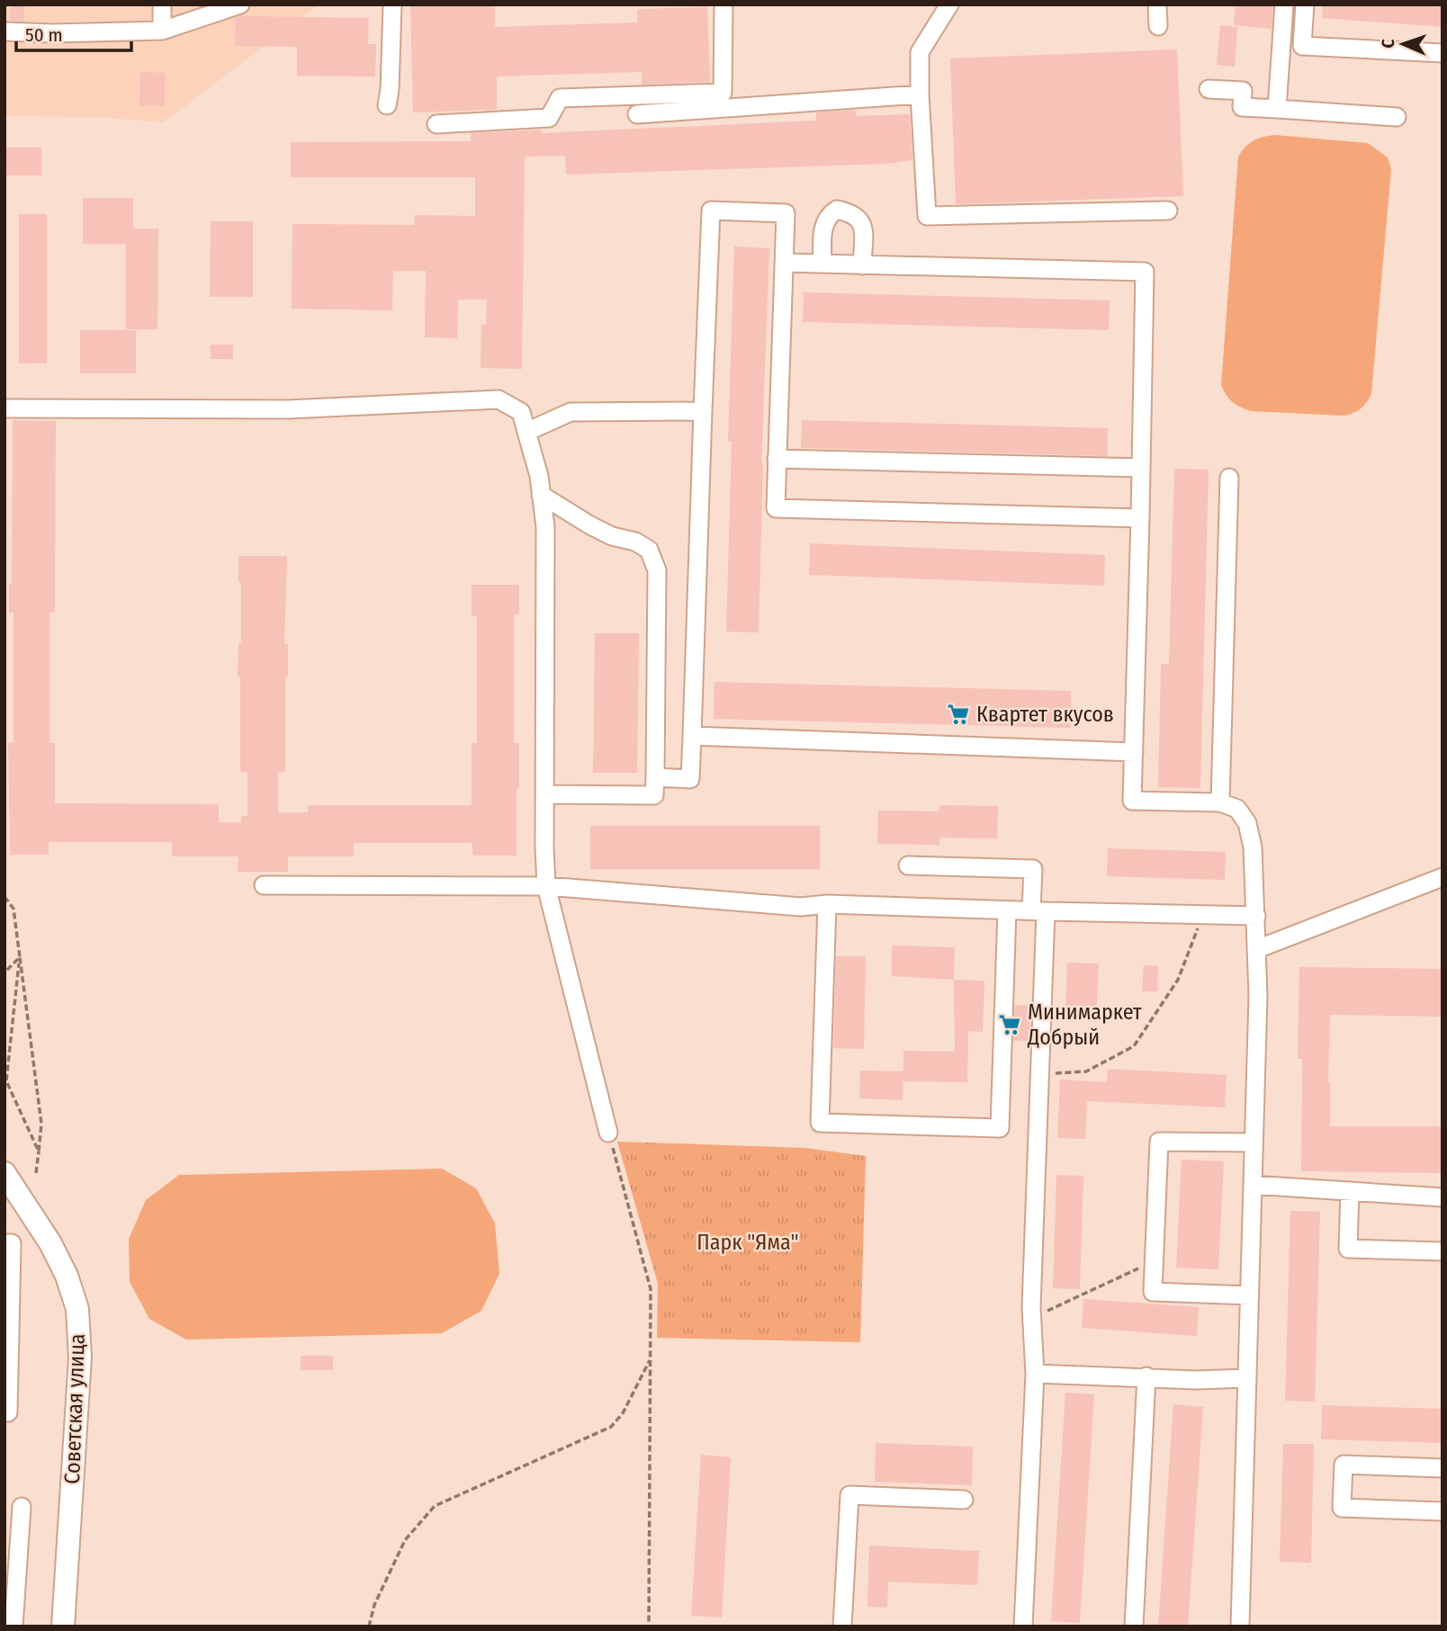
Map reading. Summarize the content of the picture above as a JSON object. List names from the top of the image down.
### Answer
{
  "streets": {
    "main road": ["Советская улица"]
  },
  "parks": ["Парк \"Яма\""],
  "places": {
    "supermarket": ["Квартет вкусов", "Минимаркет Добрый"]
  },
  "scale_bar": "50 m",
  "north": "left"
}
